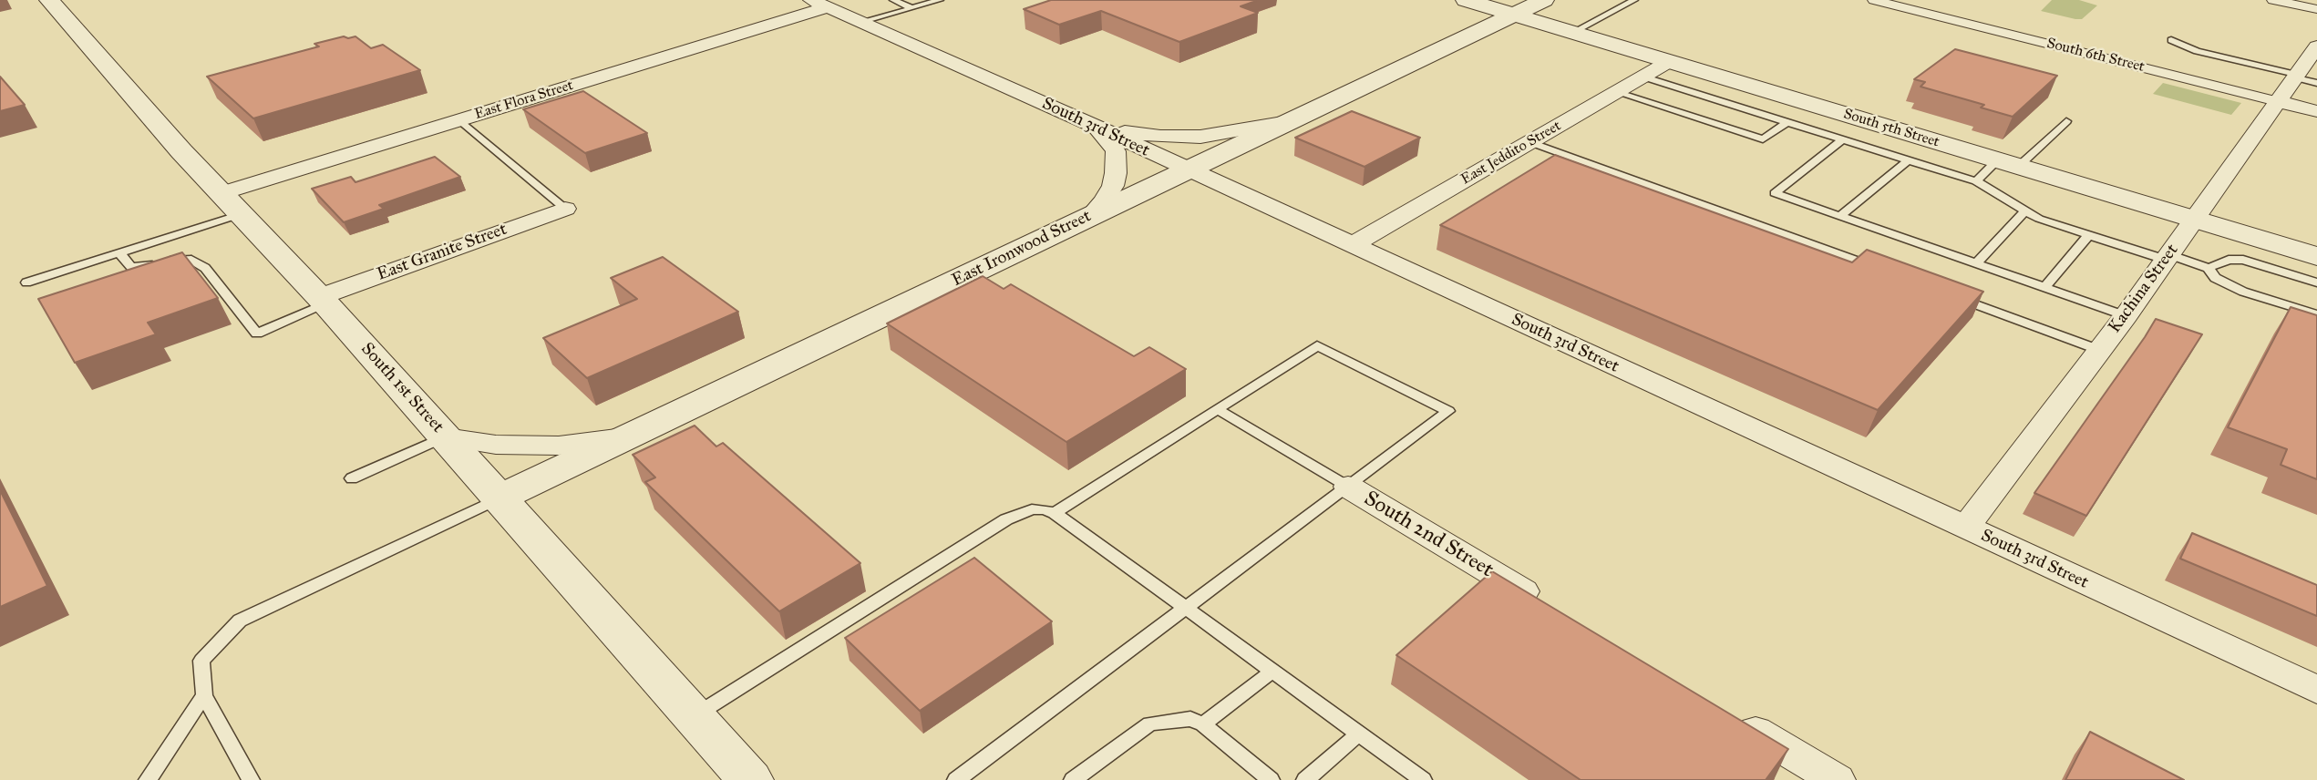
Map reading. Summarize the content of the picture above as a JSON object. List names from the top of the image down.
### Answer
{
  "streets": {
    "street": [
      "South 6th Street",
      "East Flora Street",
      "South 3rd Street",
      "South 5th Street",
      "East Jeddito Street",
      "East Ironwood Street",
      "East Granite Street",
      "Kachina Street",
      "South 1st Street",
      "South 2nd Street"
    ]
  },
  "crossings": [
    ["South 6th Street", "Kachina Street"],
    ["East Flora Street", "South 3rd Street"],
    ["East Flora Street", "South 1st Street"],
    ["South 3rd Street", "East Jeddito Street"],
    ["South 3rd Street", "East Ironwood Street"],
    ["South 3rd Street", "Kachina Street"],
    ["South 5th Street", "East Jeddito Street"],
    ["South 5th Street", "East Ironwood Street"],
    ["South 5th Street", "Kachina Street"],
    ["East Ironwood Street", "South 1st Street"],
    ["East Granite Street", "South 1st Street"]
  ]
}
